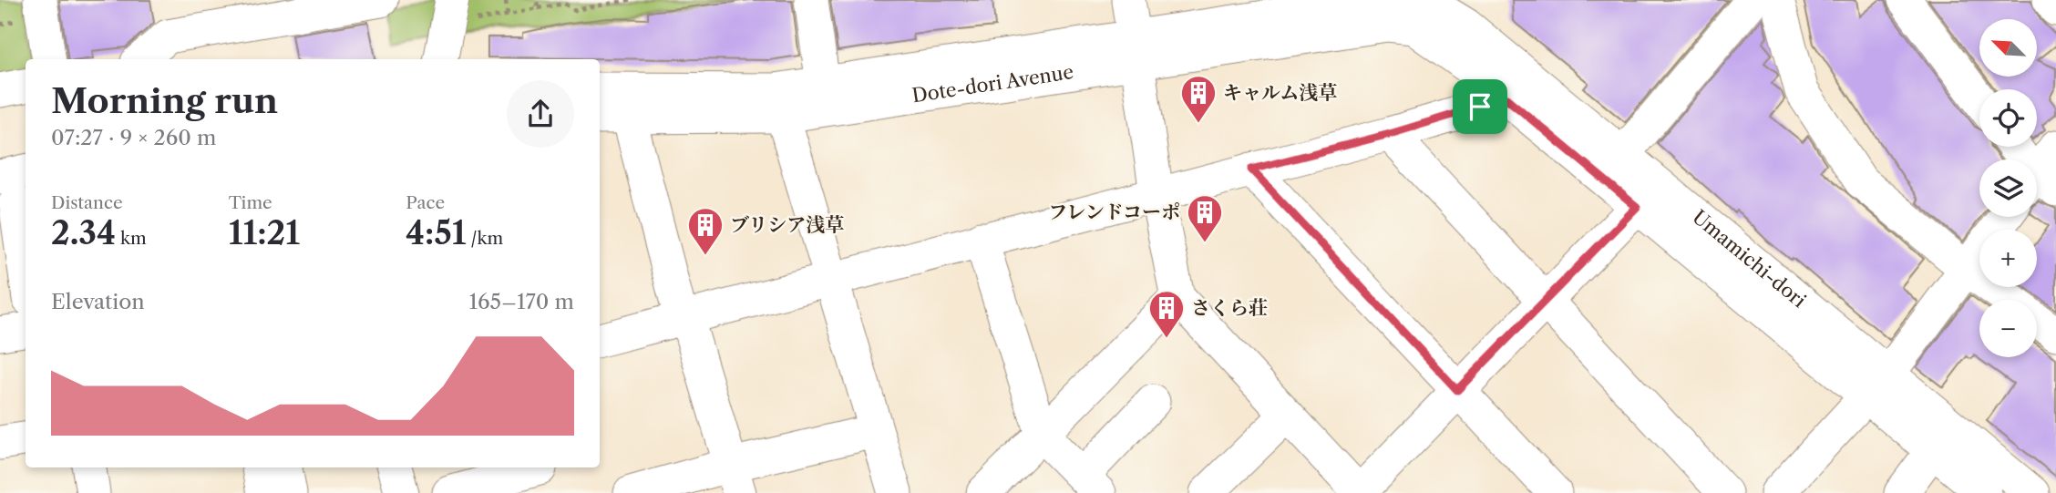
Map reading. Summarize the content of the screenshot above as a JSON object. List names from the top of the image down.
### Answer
{
  "streets": {
    "street": ["Dote-dori Avenue", "Umamichi-dori"]
  },
  "crossings": [
    ["Dote-dori Avenue", "Umamichi-dori"]
  ],
  "places": {
    "building": [
      "キャルム浅草",
      "フレンドコーポ",
      "ブリシア浅草",
      "さくら荘"
    ]
  },
  "north": "top left",
  "page": {
    "map_buttons": ["+", "−"],
    "heading": ["Morning run", "07:27 · 9 × 260 m"],
    "stats": [
      ["Distance", "2.34 km"],
      ["Time", "11:21"],
      ["Pace", "4:51 /km"]
    ],
    "chart": ["Elevation", "165–170 m"]
  }
}
